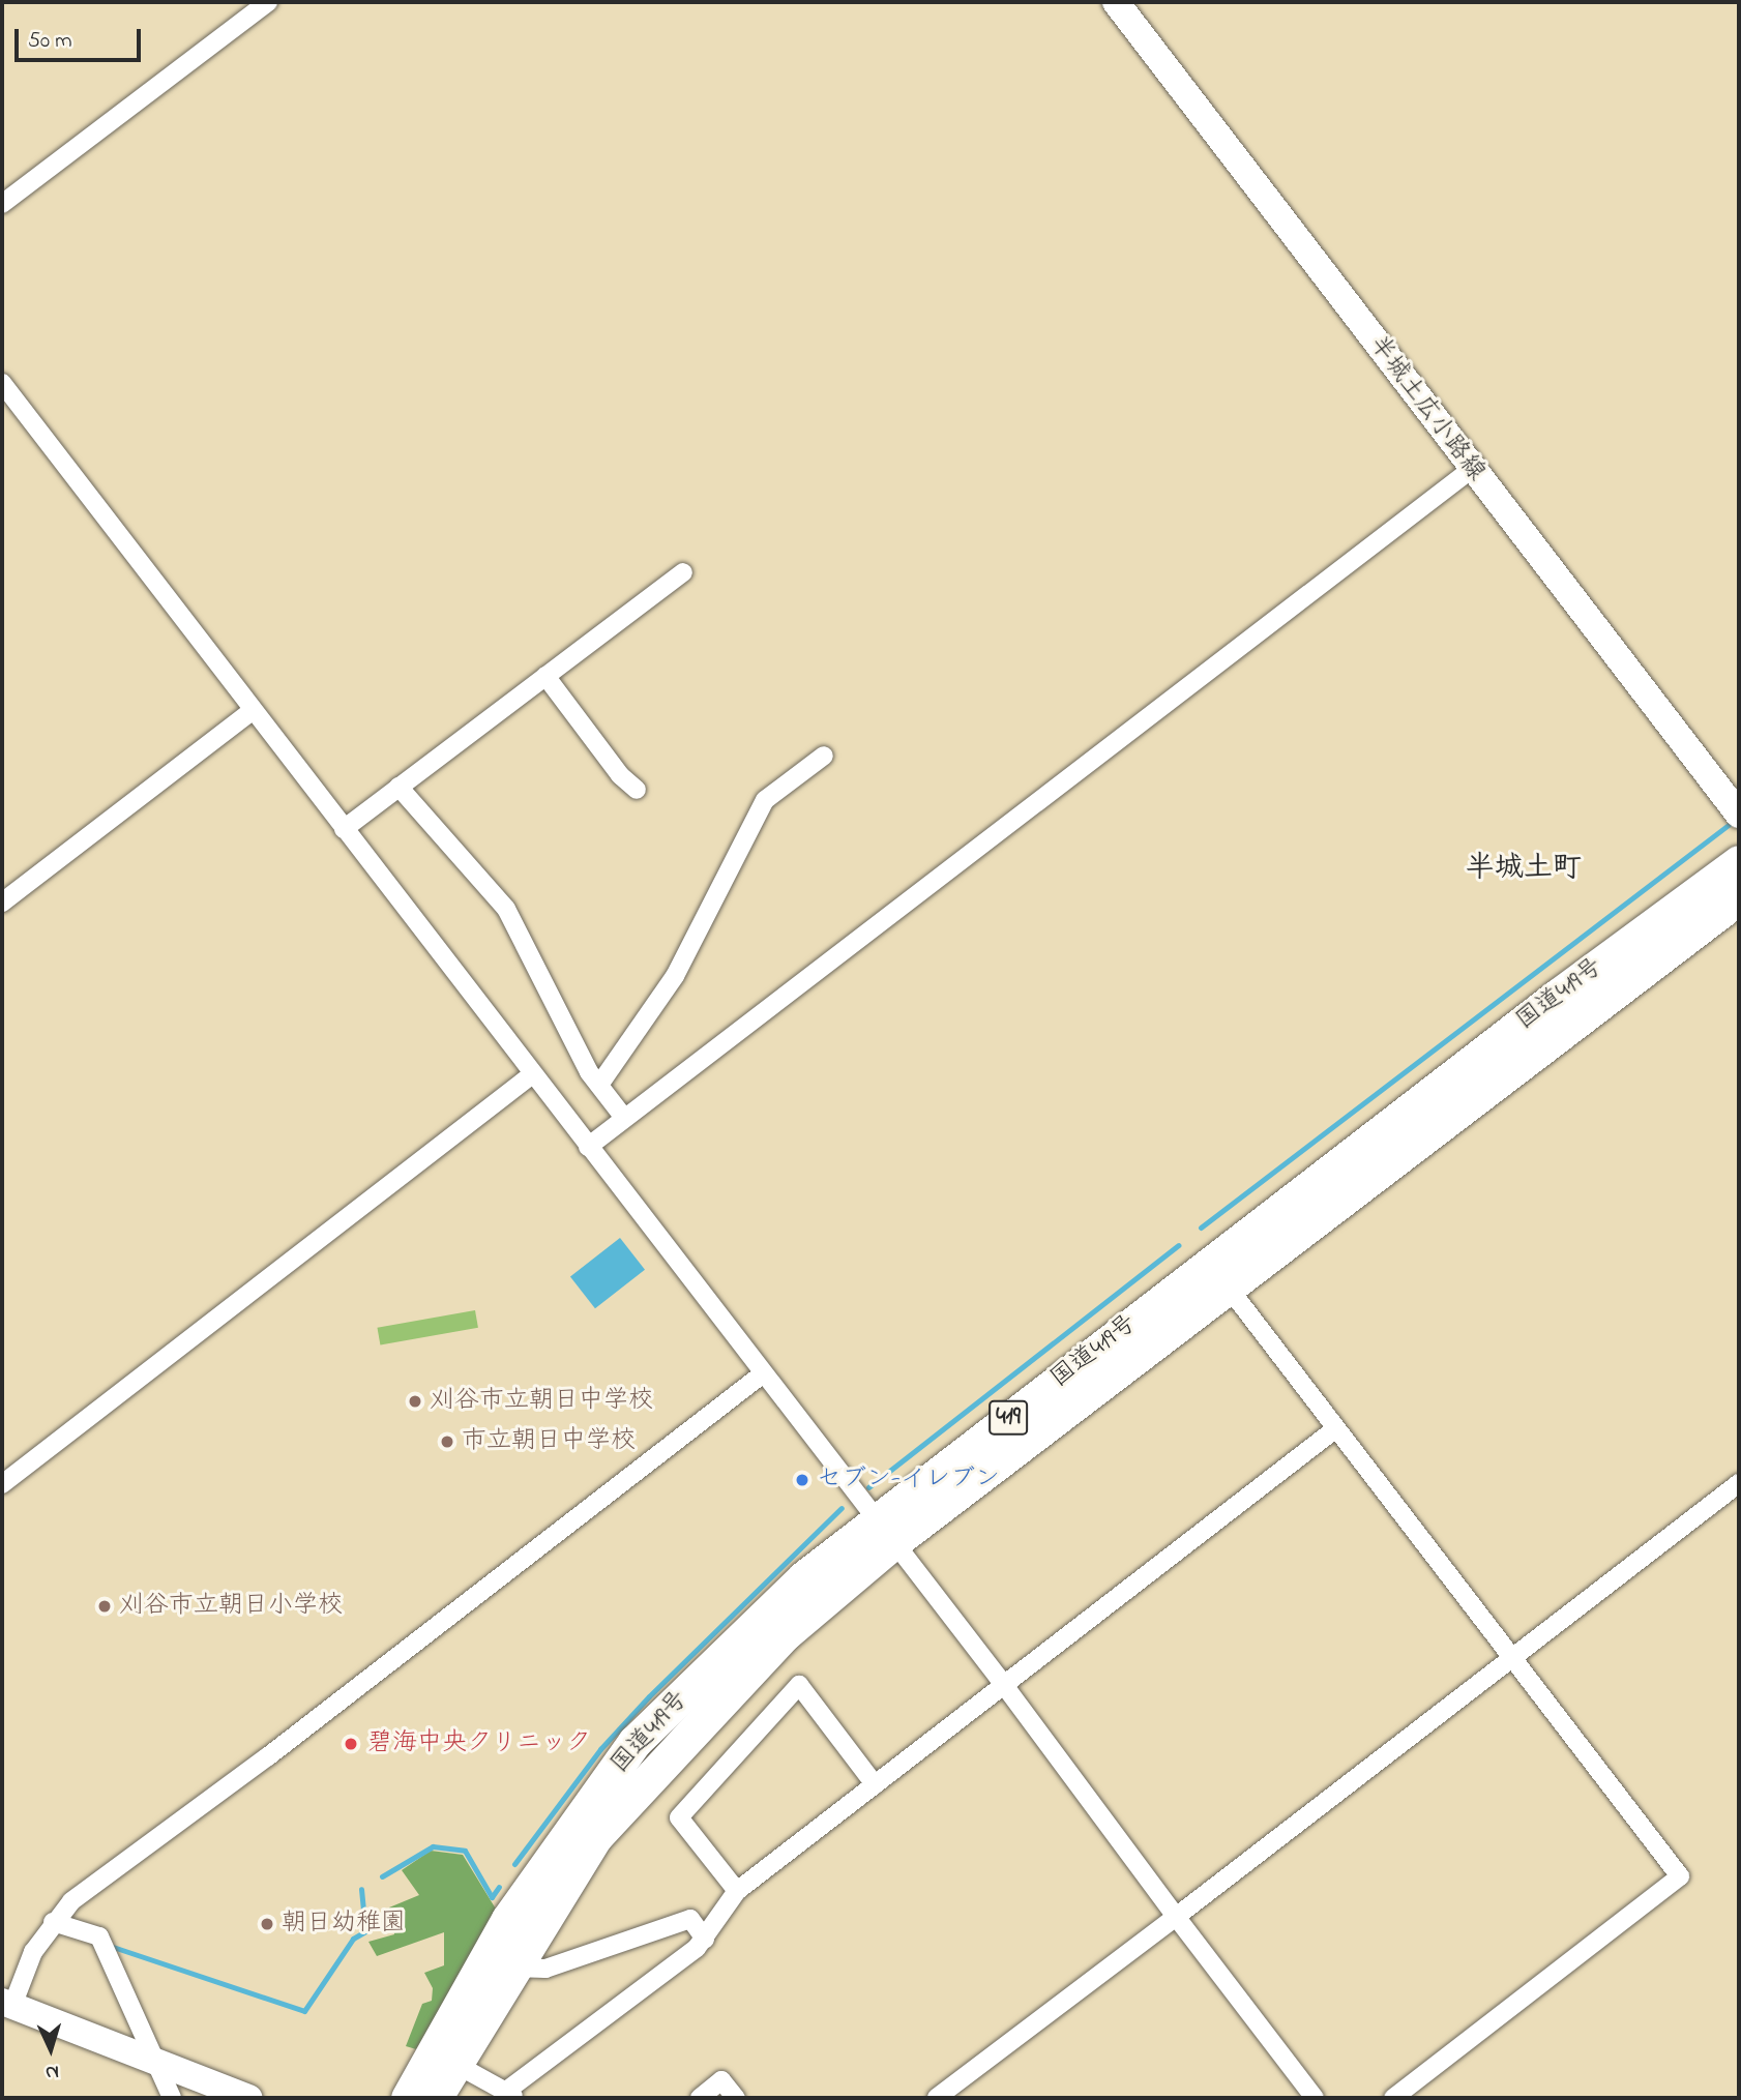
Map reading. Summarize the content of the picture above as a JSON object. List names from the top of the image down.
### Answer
{
  "streets": {
    "highway": ["国道419号", "419"],
    "main road": ["半城土広小路線"]
  },
  "districts": ["半城土町"],
  "places": [
    "刈谷市立朝日中学校",
    "市立朝日中学校",
    "セブン-イレブン",
    "刈谷市立朝日小学校",
    "碧海中央クリニック",
    "朝日幼稚園"
  ],
  "scale_bar": "50 m",
  "north": "bottom"
}
